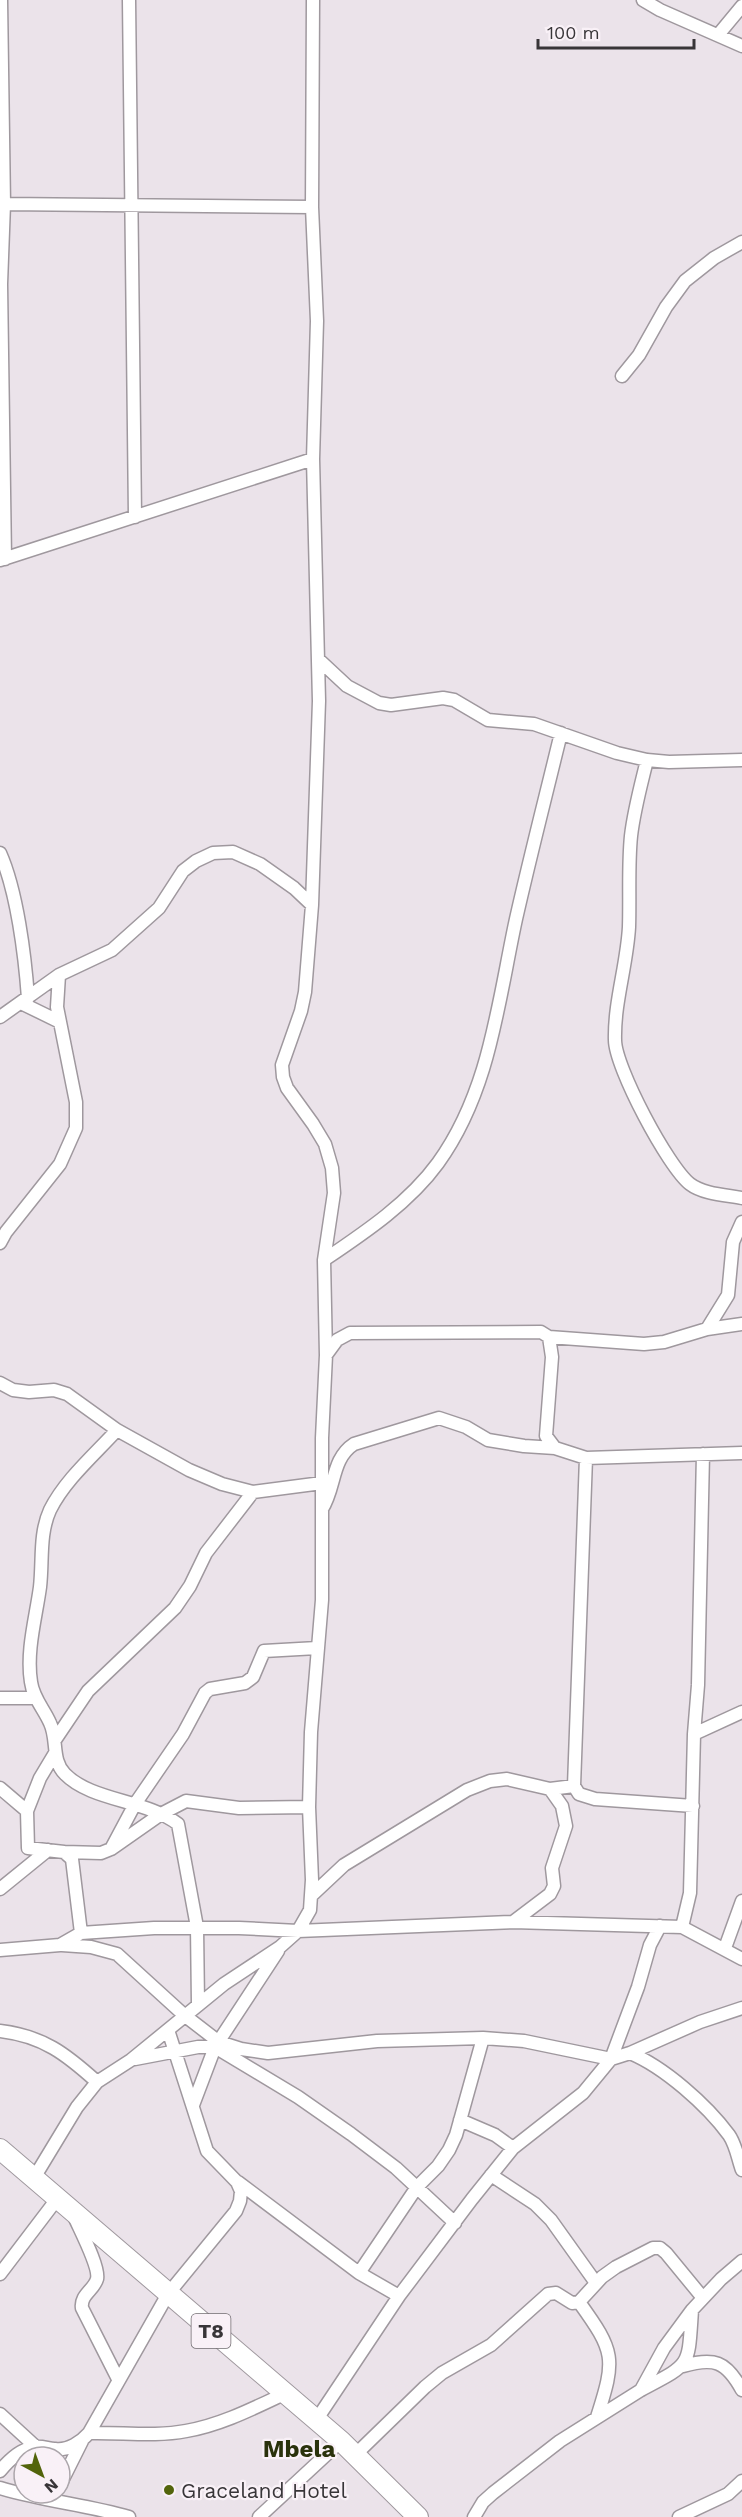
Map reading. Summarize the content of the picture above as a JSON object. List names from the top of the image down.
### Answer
{
  "streets": {
    "highway": ["T8"]
  },
  "districts": ["Mbela"],
  "places": ["Graceland Hotel"],
  "scale_bar": "100 m",
  "north": "bottom right"
}
